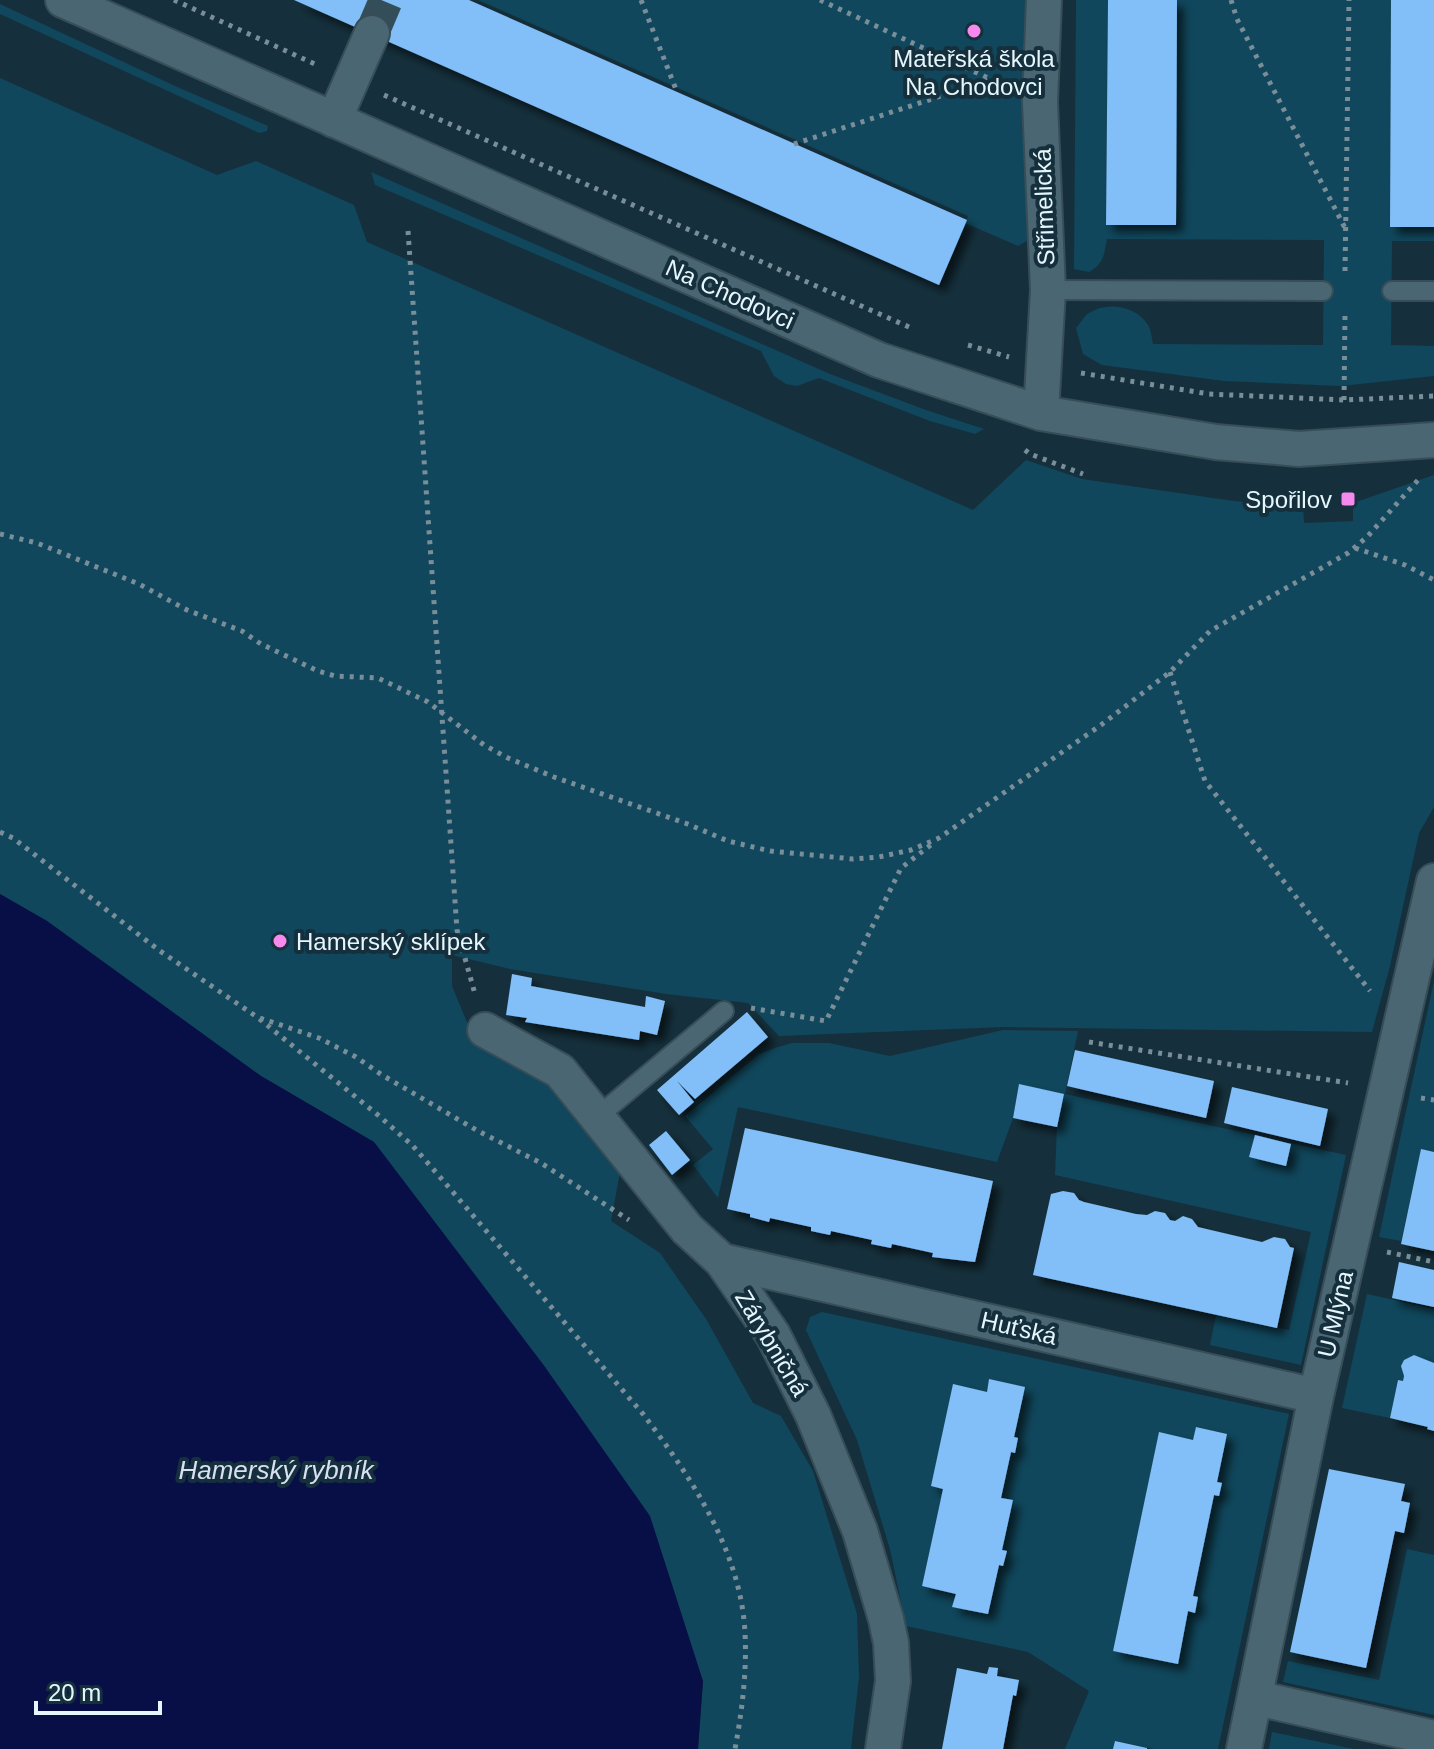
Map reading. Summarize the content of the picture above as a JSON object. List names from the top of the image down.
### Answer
{
  "streets": {
    "street": [
      "Střimelická",
      "Na Chodovci",
      "U Mlýna",
      "Huťská",
      "Zárybničná"
    ]
  },
  "crossings": [
    ["Střimelická", "Na Chodovci"],
    ["U Mlýna", "Huťská"],
    ["Huťská", "Zárybničná"]
  ],
  "water": ["Hamerský rybník"],
  "places": {
    "other": ["Mateřská škola Na Chodovci", "Hamerský sklípek"],
    "transit": ["Spořilov"]
  },
  "scale_bar": "20 m"
}
